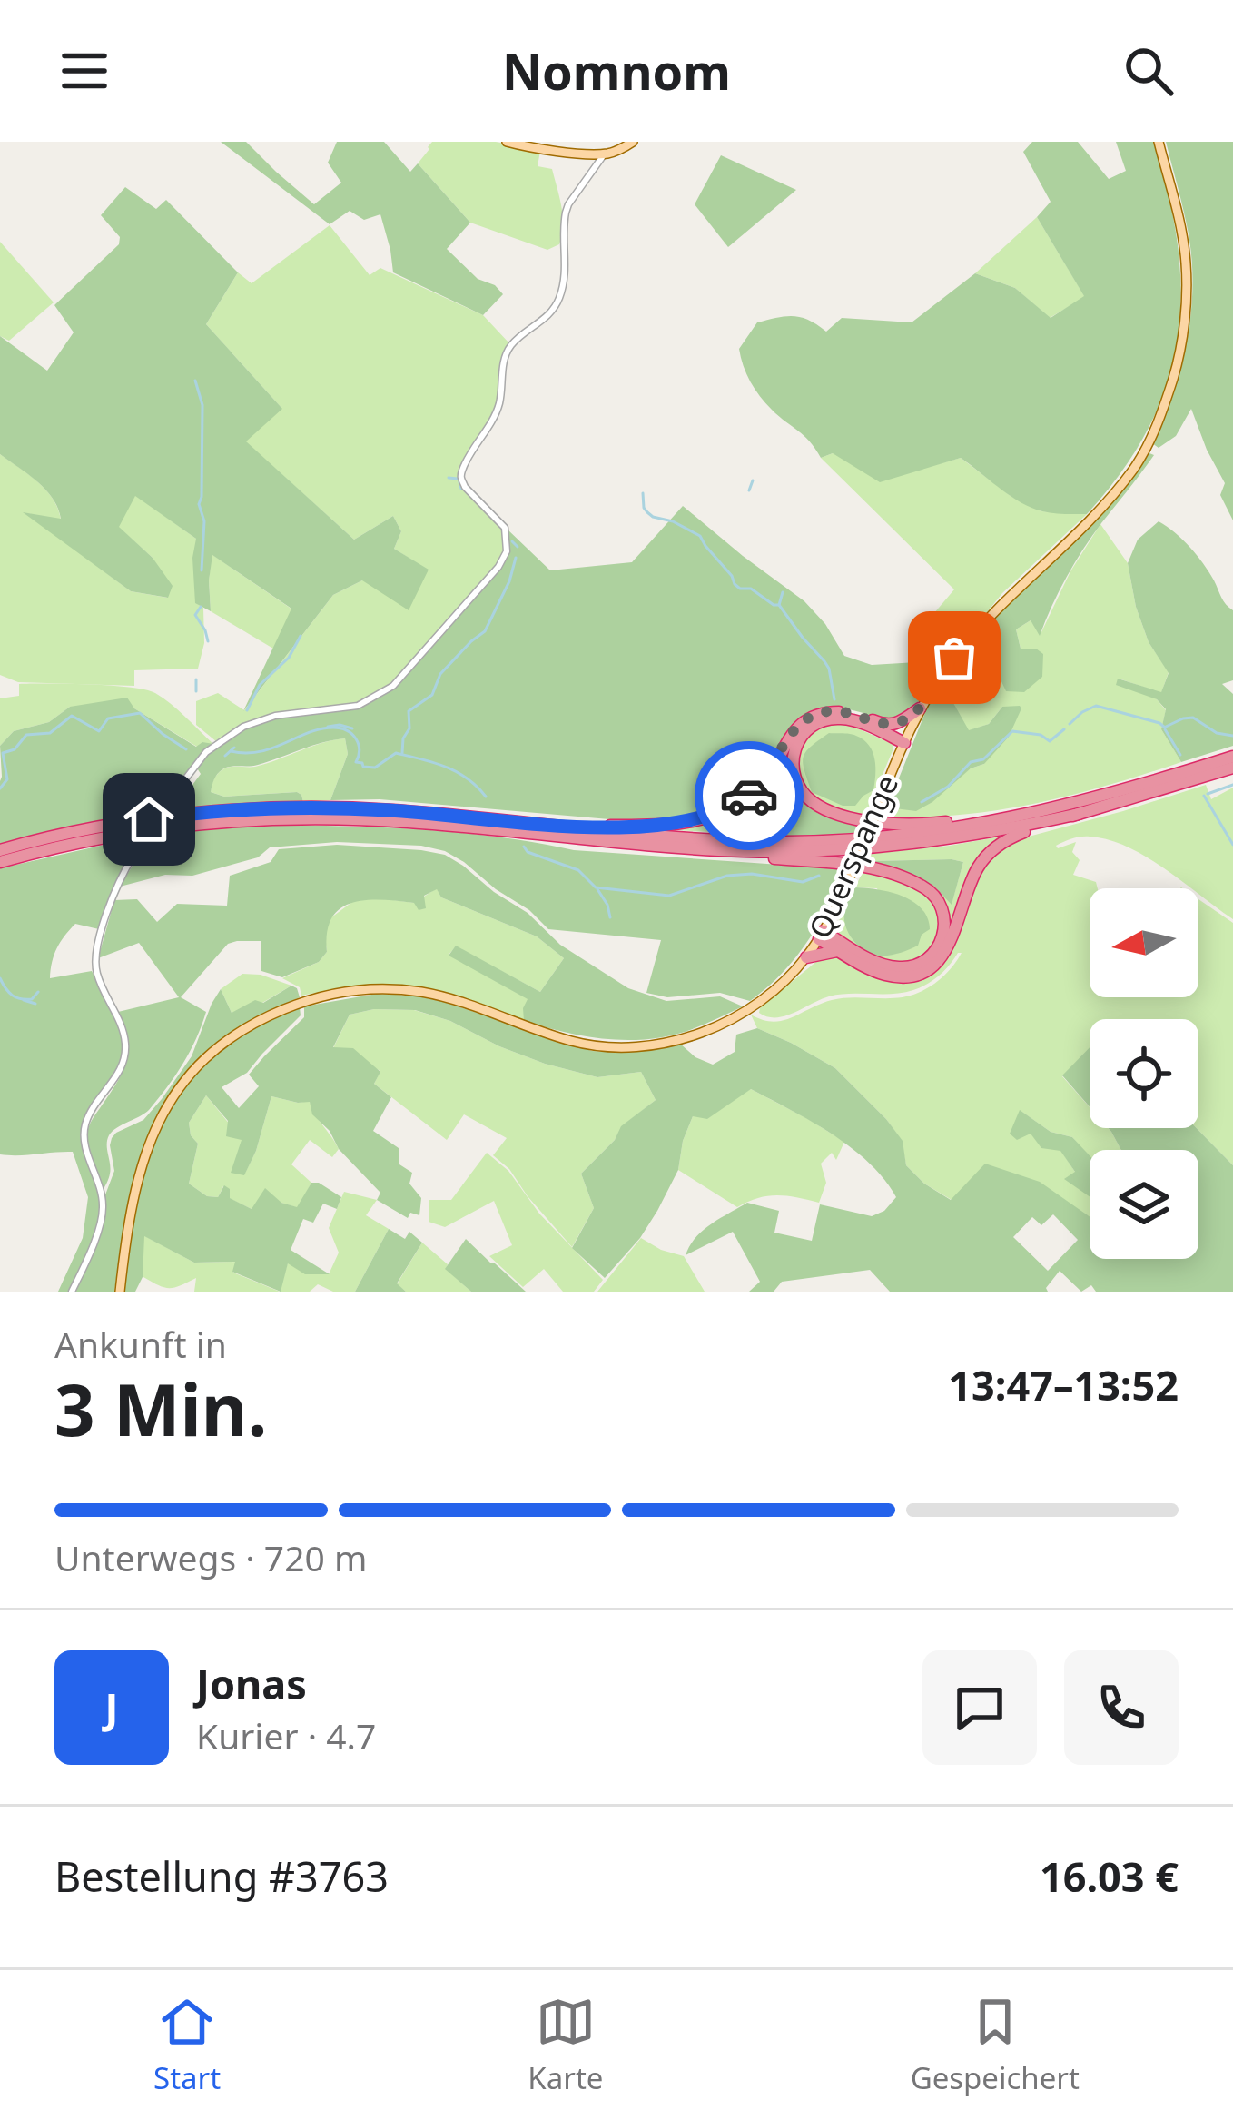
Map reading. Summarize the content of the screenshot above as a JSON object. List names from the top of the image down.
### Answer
{
  "streets": {
    "main road": ["Querspange"]
  },
  "north": "left",
  "page": {
    "header": "Nomnom",
    "heading": ["3 Min.", "Ankunft in", "13:47–13:52"],
    "panel": [
      "Jonas",
      "Kurier · 4.7",
      "Bestellung #3763",
      "16.03 €"
    ],
    "bar": "Unterwegs · 720 m",
    "round": "J",
    "tabs": ["Start", "Karte", "Gespeichert"]
  }
}
